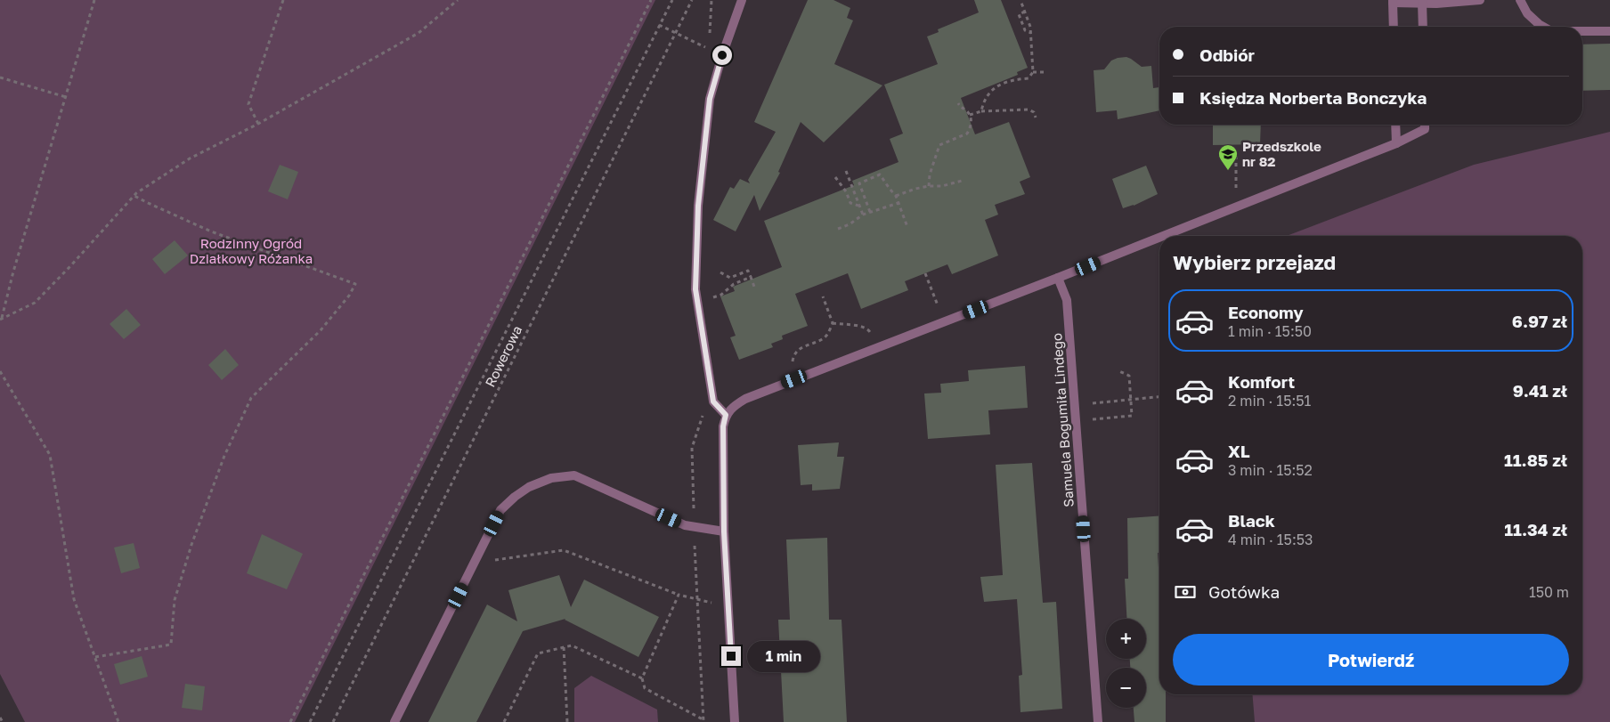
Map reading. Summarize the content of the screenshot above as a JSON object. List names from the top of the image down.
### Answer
{
  "streets": {
    "street": ["Samuela Bogumiła Lindego"],
    "path": ["Rowerowa"]
  },
  "parks": ["Rodzinny Ogród Działkowy Różanka"],
  "places": {
    "school or university": ["Przedszkole nr 82"]
  },
  "page": {
    "banner": ["Odbiór", "Księdza Norberta Bonczyka"],
    "heading": "Wybierz przejazd",
    "list": [
      {
        "name": "Economy",
        "note": "1 min · 15:50",
        "value": "6.97 zł"
      },
      {
        "name": "Komfort",
        "note": "2 min · 15:51",
        "value": "9.41 zł"
      },
      {
        "name": "XL",
        "note": "3 min · 15:52",
        "value": "11.85 zł"
      },
      {
        "name": "Black",
        "note": "4 min · 15:53",
        "value": "11.34 zł"
      }
    ],
    "pay": ["Gotówka", "150 m"],
    "map_buttons": ["+", "−"],
    "buttons": "Potwierdź",
    "bubble": "1 min"
  }
}
